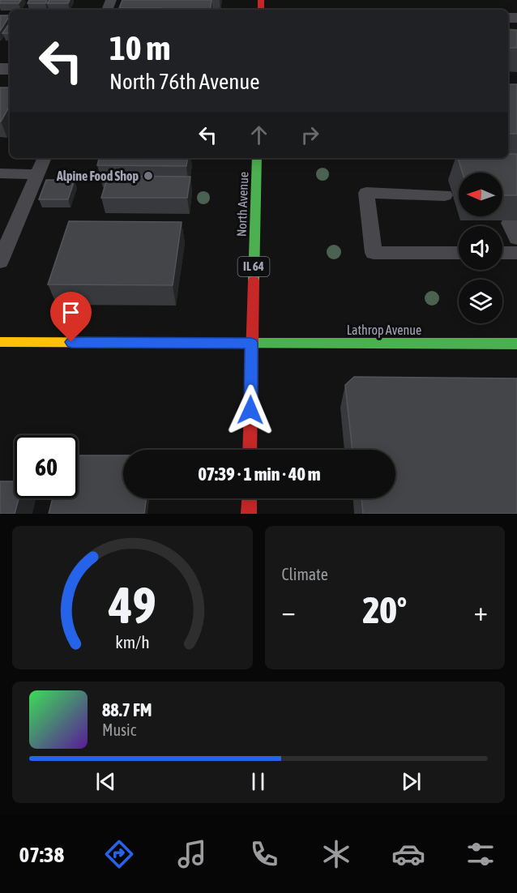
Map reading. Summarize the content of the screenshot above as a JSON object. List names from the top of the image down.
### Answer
{
  "streets": {
    "street": ["North Avenue", "IL 64", "Lathrop Avenue"]
  },
  "crossings": [
    ["North Avenue", "Lathrop Avenue"]
  ],
  "places": ["Alpine Food Shop"],
  "north": "left",
  "page": {
    "turn": ["10 m", "North 76th Avenue"],
    "limit": "60",
    "trip": "07:39 · 1 min · 40 m",
    "tile": "Climate",
    "heat": ["−", "20°", "+"],
    "song": ["88.7 FM", "Music"],
    "tabs": "07:38",
    "gauge": ["49", "km/h"]
  }
}
